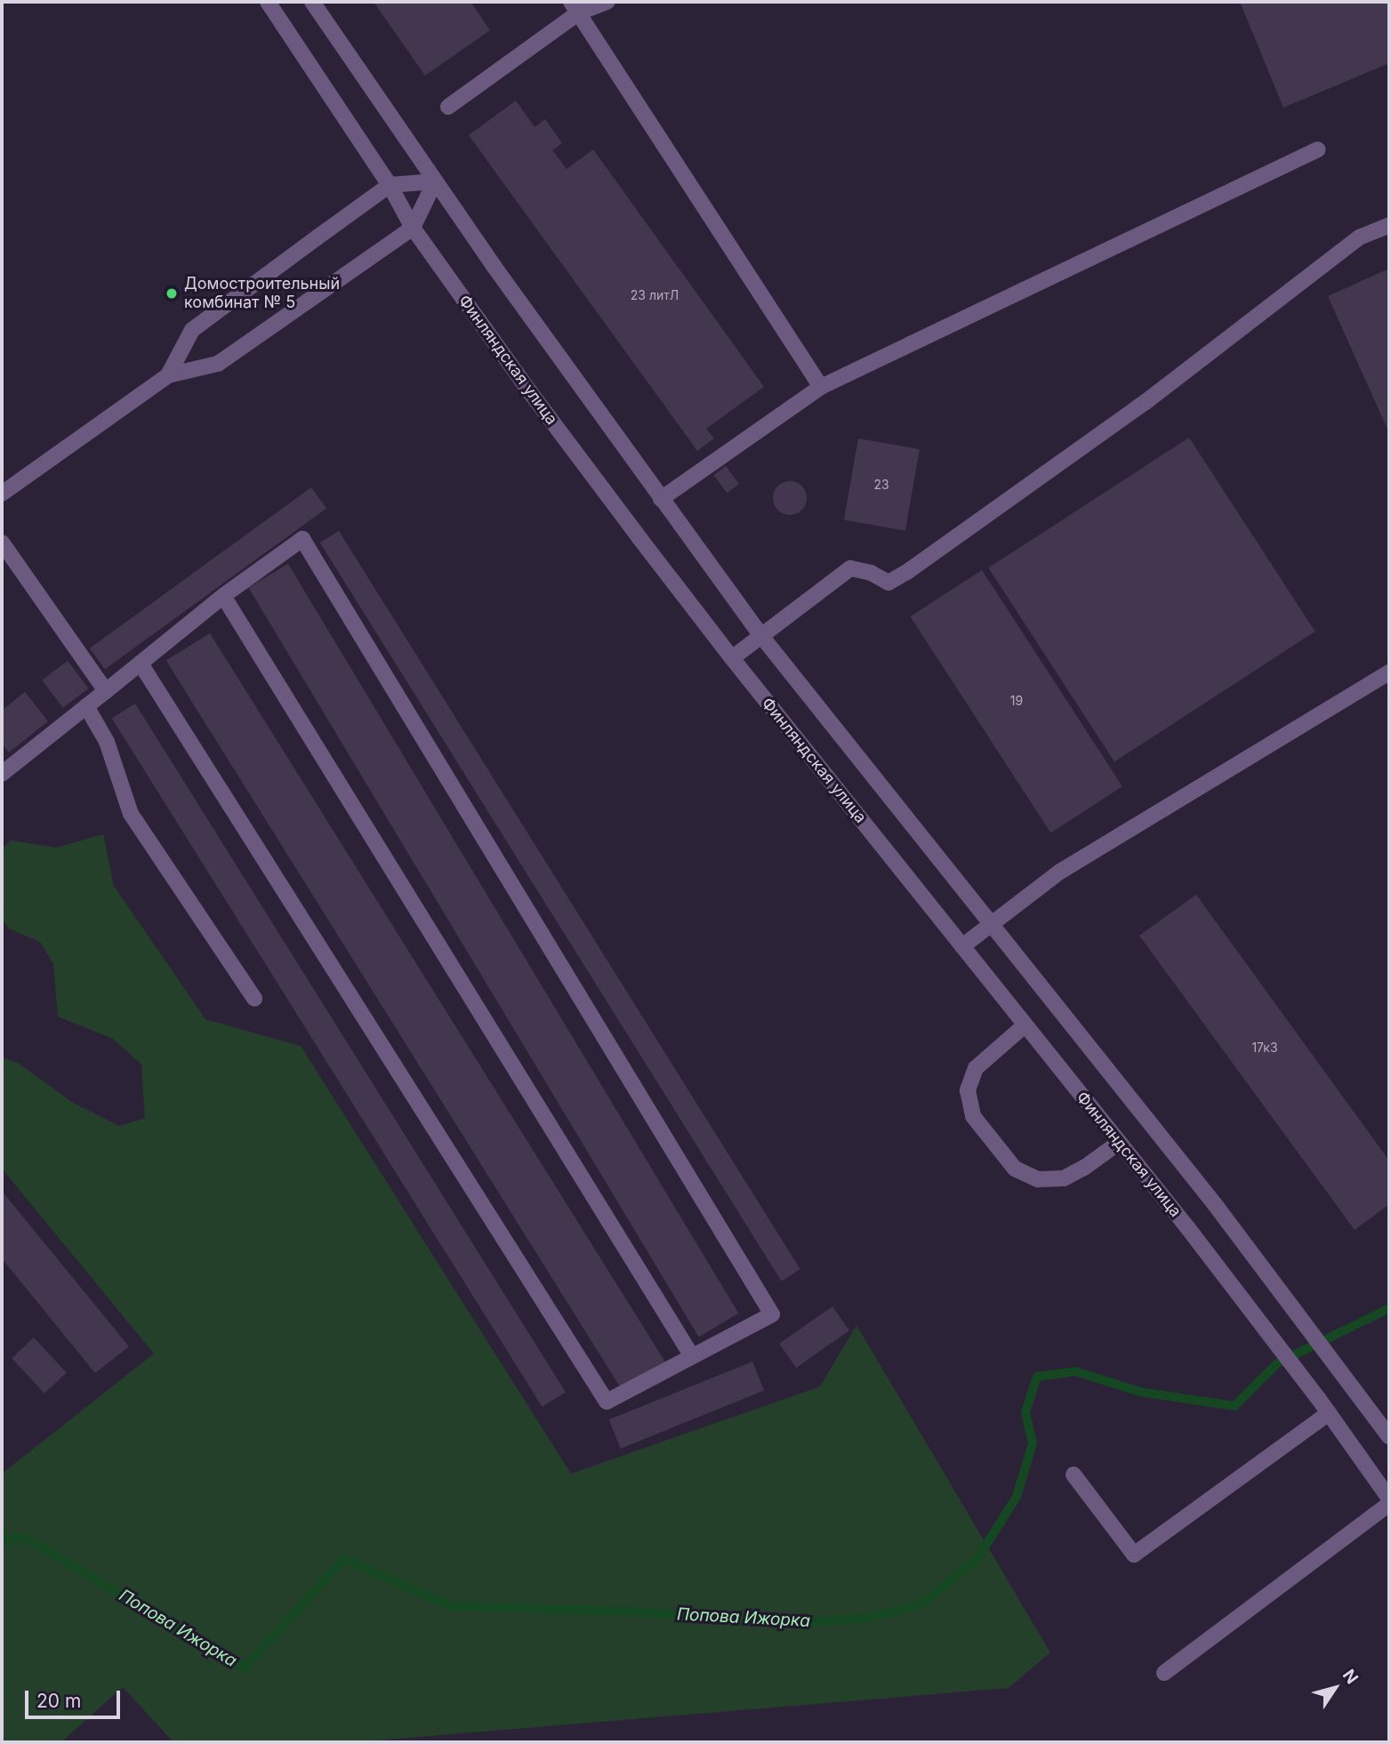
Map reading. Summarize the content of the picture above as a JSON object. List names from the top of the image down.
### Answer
{
  "streets": {
    "street": ["Финляндская улица"]
  },
  "water": ["Попова Ижорка"],
  "places": ["Домостроительный комбинат № 5"],
  "house_numbers": [
    "23 литЛ",
    "23",
    "19",
    "17к3"
  ],
  "scale_bar": "20 m",
  "north": "top right"
}
